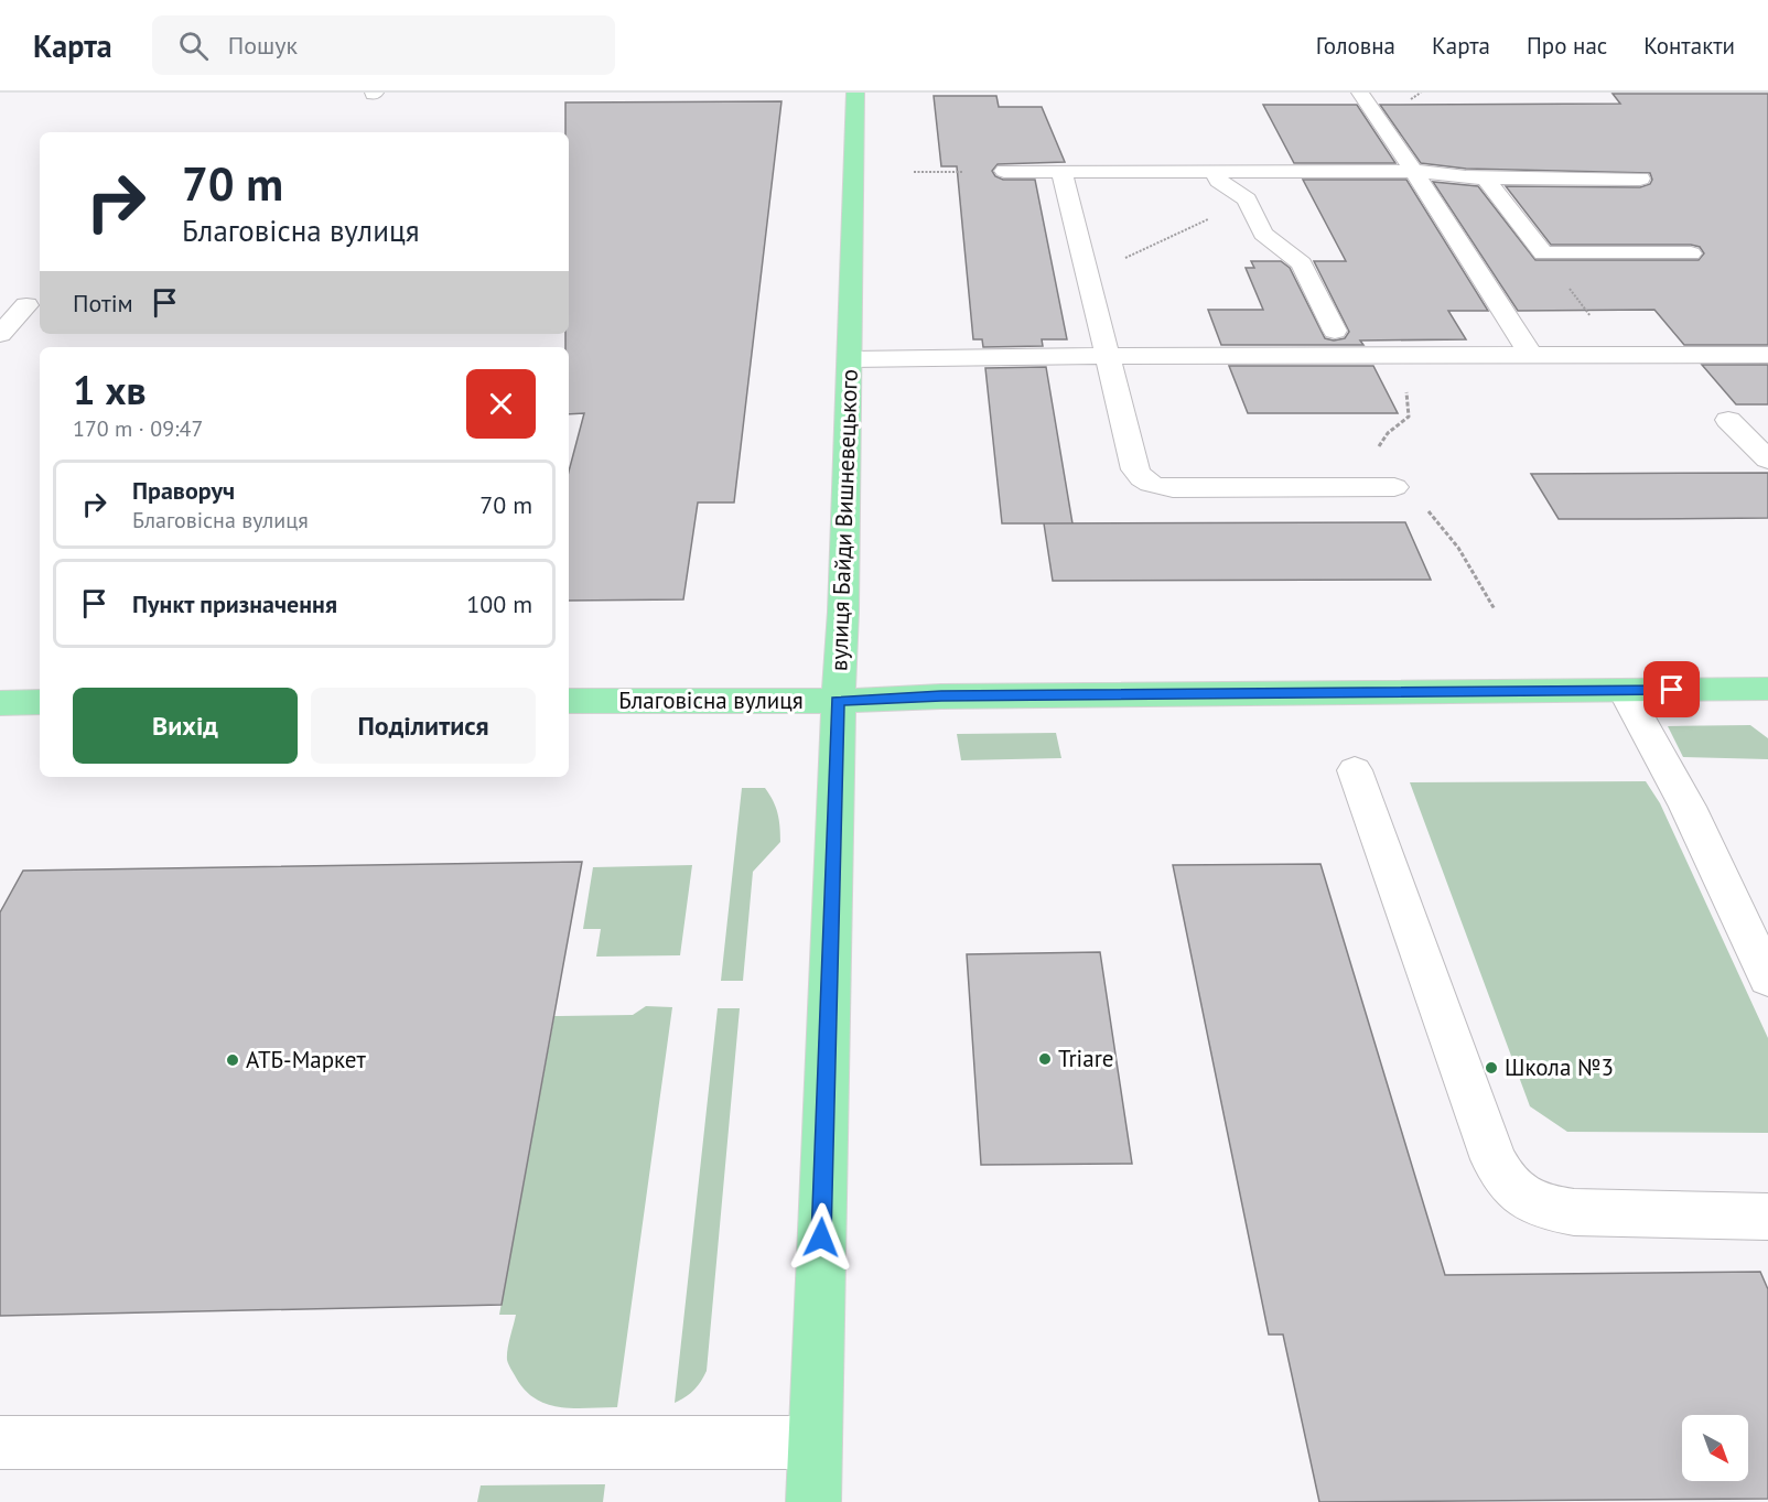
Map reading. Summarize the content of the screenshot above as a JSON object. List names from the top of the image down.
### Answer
{
  "streets": {
    "main road": ["вулиця Байди Вишневецького", "Благовісна вулиця"]
  },
  "crossings": [
    ["вулиця Байди Вишневецького", "Благовісна вулиця"]
  ],
  "places": ["Triare", "АТБ-Маркет", "Школа №3"],
  "north": "bottom right",
  "page": {
    "header": "Карта",
    "search": "Пошук",
    "nav": [
      "Головна",
      "Карта",
      "Про нас",
      "Контакти"
    ],
    "turn": ["70 m", "Благовісна вулиця"],
    "then": "Потім",
    "heading": ["1 хв", "170 m · 09:47"],
    "list": [
      {
        "name": "Праворуч",
        "note": "Благовісна вулиця",
        "value": "70 m"
      },
      {
        "name": "Пункт призначення",
        "value": "100 m"
      }
    ],
    "buttons": ["Вихід", "Поділитися"]
  }
}
